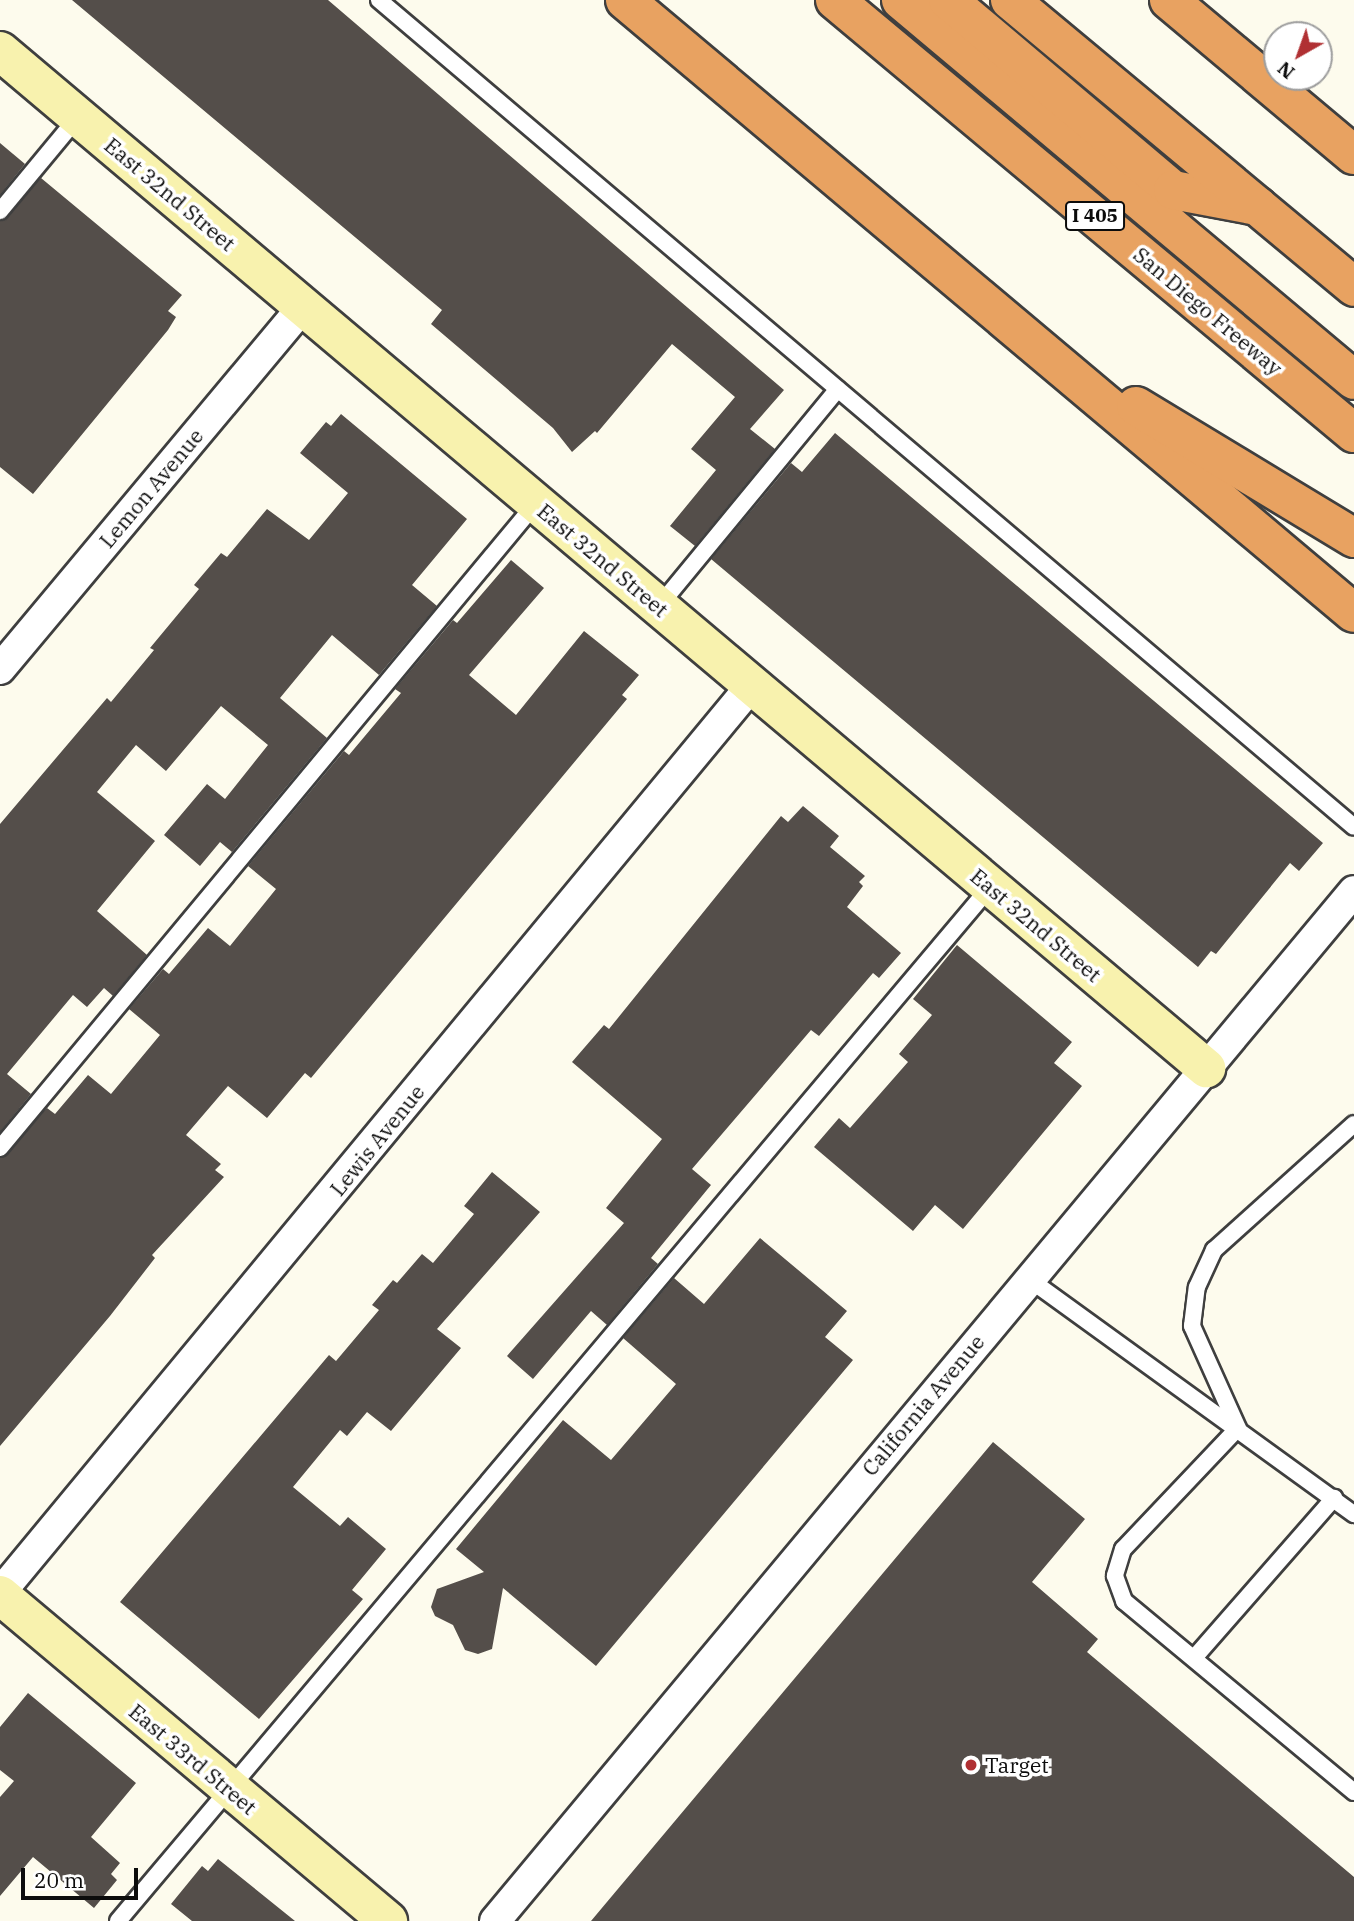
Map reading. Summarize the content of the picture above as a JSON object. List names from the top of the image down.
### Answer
{
  "streets": {
    "highway": ["I 405", "San Diego Freeway"],
    "street": [
      "East 32nd Street",
      "Lemon Avenue",
      "Lewis Avenue",
      "California Avenue",
      "East 33rd Street"
    ]
  },
  "crossings": [
    ["East 32nd Street", "Lemon Avenue"],
    ["East 32nd Street", "Lewis Avenue"],
    ["East 32nd Street", "California Avenue"],
    ["Lewis Avenue", "East 33rd Street"]
  ],
  "places": ["Target"],
  "scale_bar": "20 m",
  "north": "bottom left"
}
